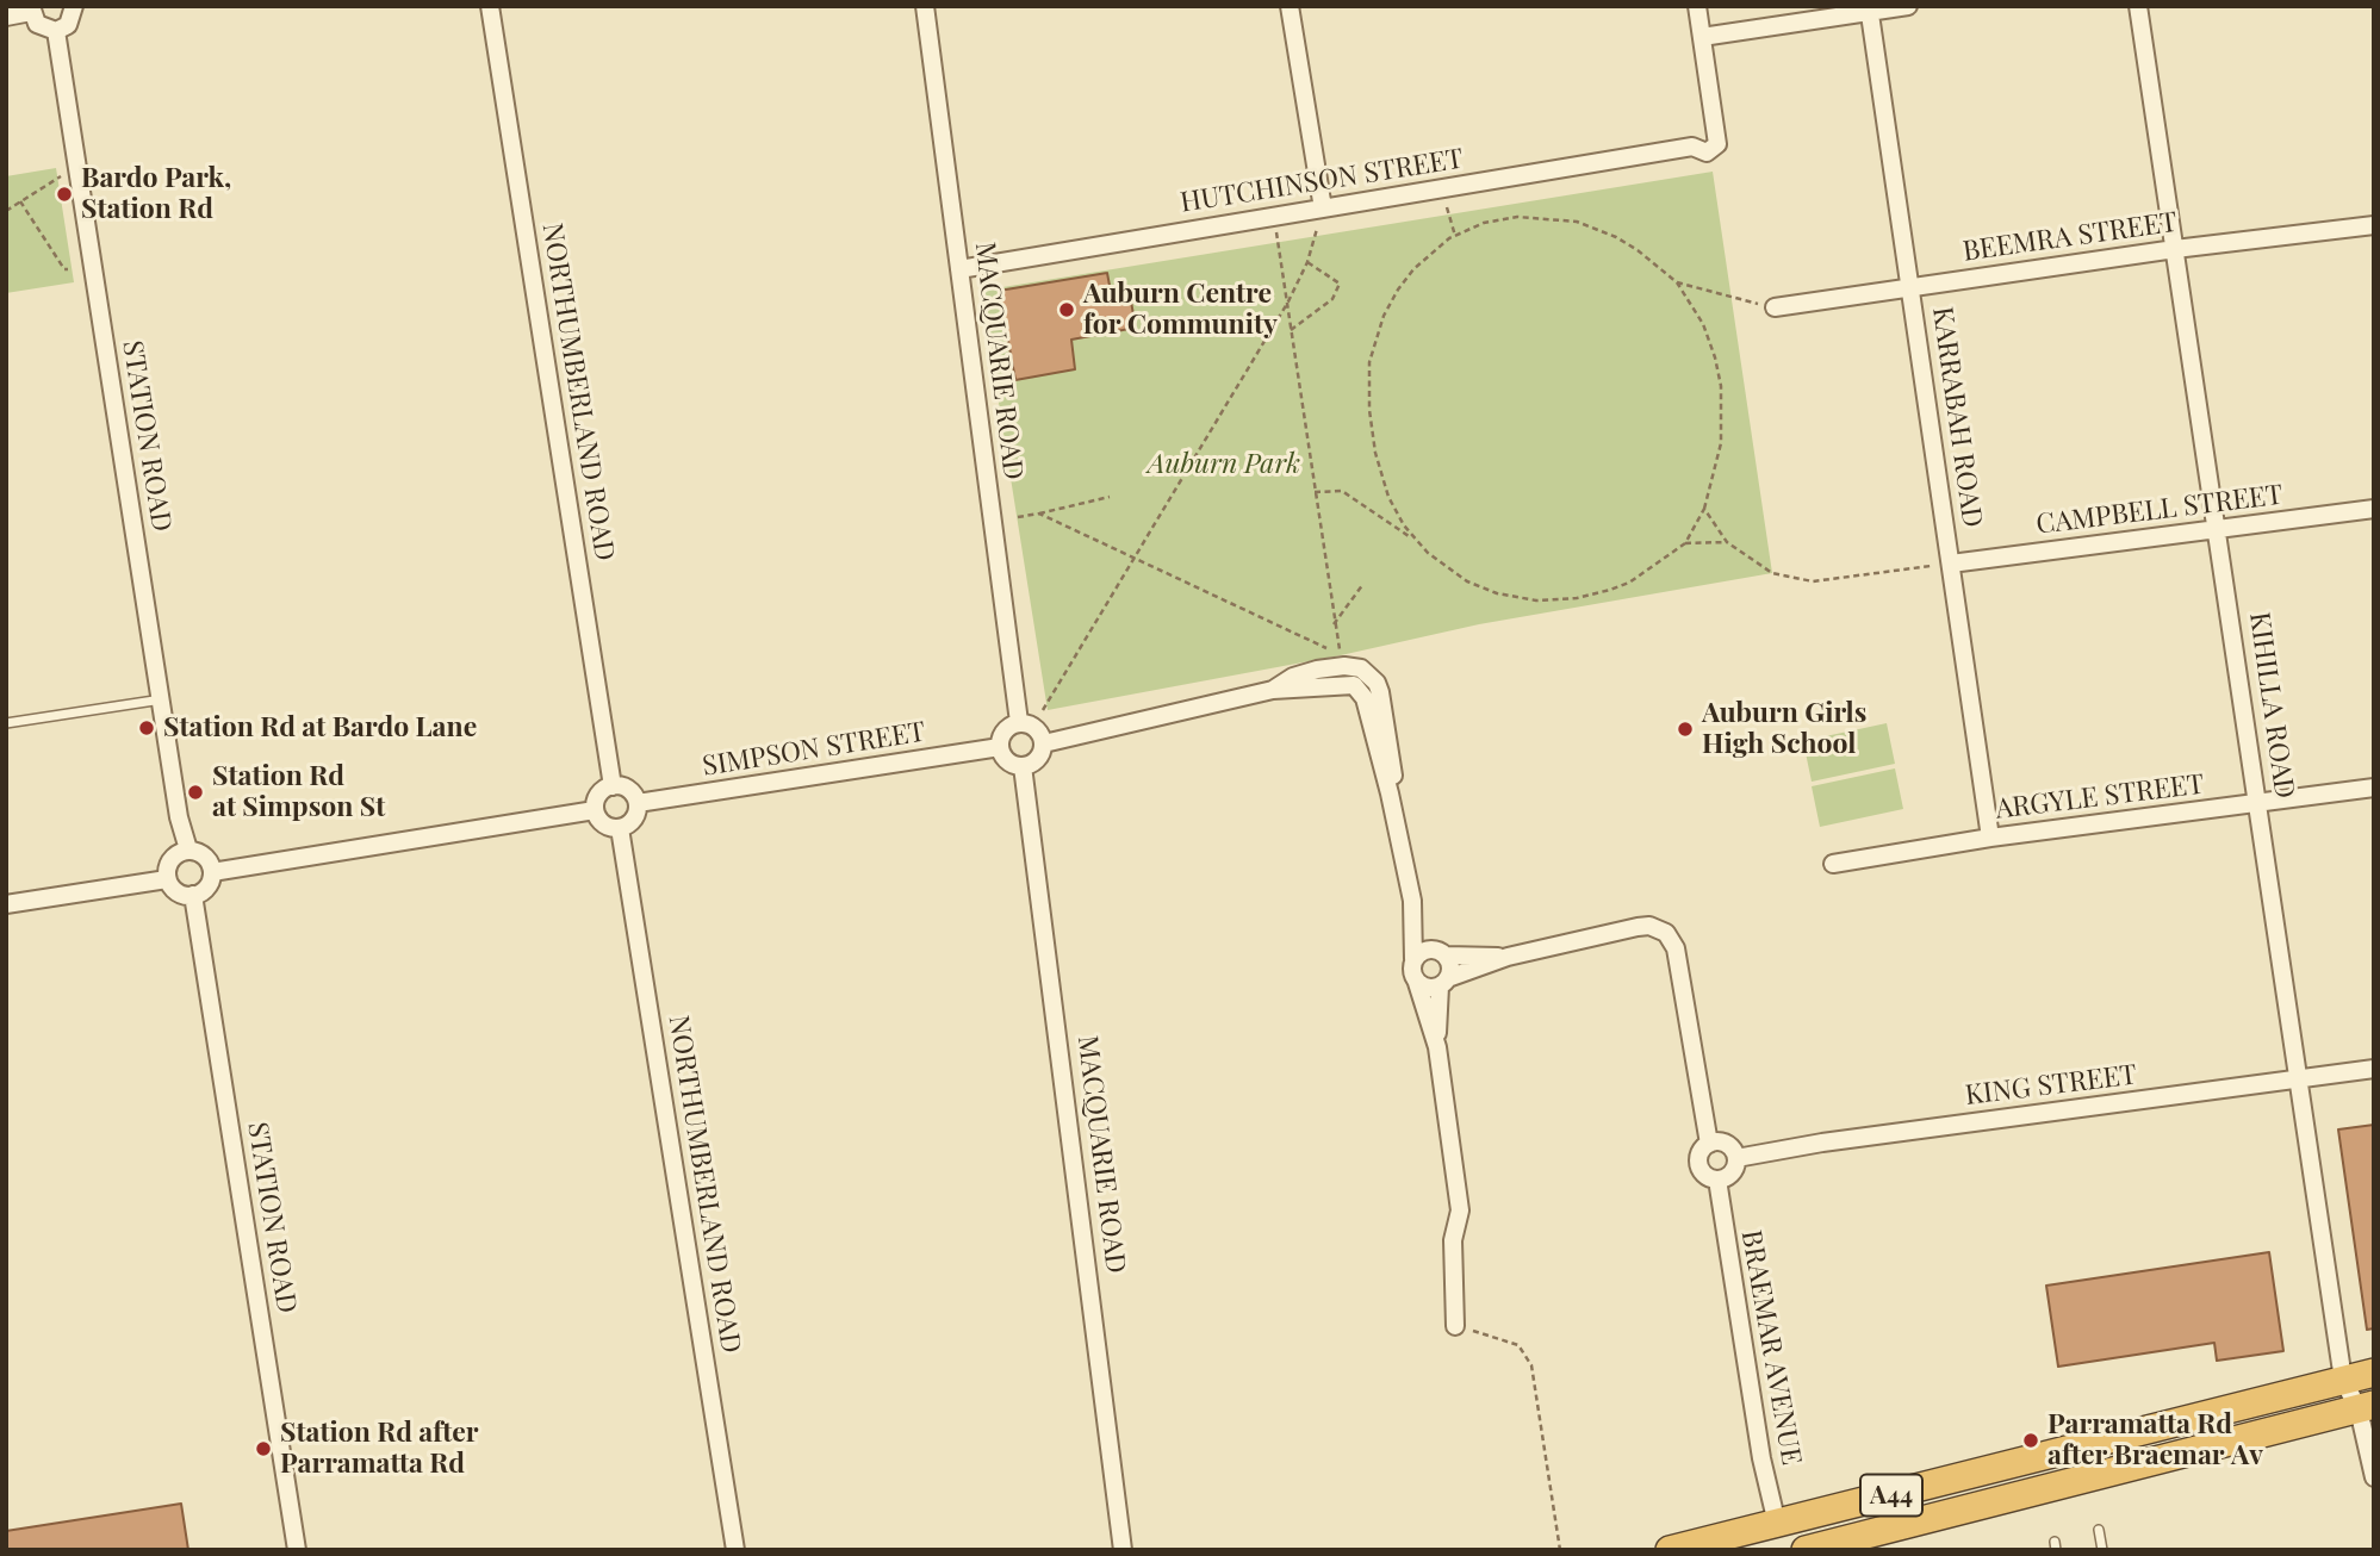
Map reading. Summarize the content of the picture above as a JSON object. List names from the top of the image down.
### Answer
{
  "streets": {
    "highway": ["A44"],
    "street": [
      "HUTCHINSON STREET",
      "BEEMRA STREET",
      "MACQUARIE ROAD",
      "NORTHUMBERLAND ROAD",
      "KARRABAH ROAD",
      "STATION ROAD",
      "CAMPBELL STREET",
      "KIHILLA ROAD",
      "SIMPSON STREET",
      "ARGYLE STREET",
      "KING STREET",
      "BRAEMAR AVENUE"
    ]
  },
  "crossings": [
    ["HUTCHINSON STREET", "MACQUARIE ROAD"],
    ["BEEMRA STREET", "KARRABAH ROAD"],
    ["BEEMRA STREET", "KIHILLA ROAD"],
    ["MACQUARIE ROAD", "SIMPSON STREET"],
    ["NORTHUMBERLAND ROAD", "SIMPSON STREET"],
    ["KARRABAH ROAD", "CAMPBELL STREET"],
    ["KARRABAH ROAD", "ARGYLE STREET"],
    ["CAMPBELL STREET", "KIHILLA ROAD"],
    ["KIHILLA ROAD", "ARGYLE STREET"],
    ["KIHILLA ROAD", "KING STREET"],
    ["KIHILLA ROAD", "A44"],
    ["KING STREET", "BRAEMAR AVENUE"],
    ["BRAEMAR AVENUE", "A44"]
  ],
  "parks": ["Auburn Park"],
  "places": [
    "Bardo Park, Station Rd",
    "Auburn Centre for Community",
    "Station Rd at Bardo Lane",
    "Auburn Girls High School",
    "Station Rd at Simpson St",
    "Parramatta Rd after Braemar Av",
    "Station Rd after Parramatta Rd"
  ]
}
